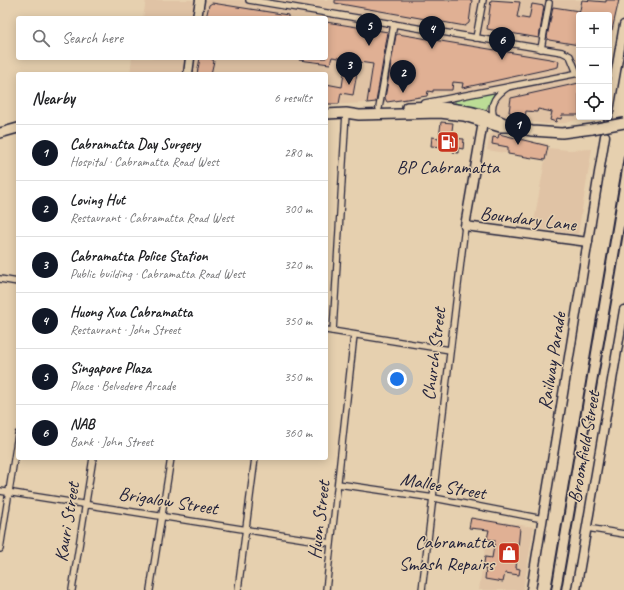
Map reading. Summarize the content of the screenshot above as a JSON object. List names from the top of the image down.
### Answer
{
  "streets": {
    "street": [
      "Boundary Lane",
      "Church Street",
      "Railway Parade",
      "Broomfield Street",
      "Mallee Street",
      "Brigalow Street",
      "Huon Street",
      "Kauri Street"
    ]
  },
  "crossings": [
    ["Boundary Lane", "Church Street"],
    ["Boundary Lane", "Railway Parade"],
    ["Church Street", "Mallee Street"],
    ["Railway Parade", "Mallee Street"],
    ["Mallee Street", "Huon Street"],
    ["Brigalow Street", "Huon Street"],
    ["Brigalow Street", "Kauri Street"]
  ],
  "places": {
    "fuel station": ["BP Cabramatta"],
    "shop": ["Cabramatta Smash Repairs"]
  },
  "page": {
    "map_buttons": ["+", "−"],
    "pins": [
      "5",
      "4",
      "6",
      "3",
      "2",
      "1"
    ],
    "search": "Search here",
    "heading": ["Nearby", "6 results"],
    "list": [
      {
        "mark": "1",
        "name": "Cabramatta Day Surgery",
        "note": "Hospital · Cabramatta Road West",
        "value": "280 m"
      },
      {
        "mark": "2",
        "name": "Loving Hut",
        "note": "Restaurant · Cabramatta Road West",
        "value": "300 m"
      },
      {
        "mark": "3",
        "name": "Cabramatta Police Station",
        "note": "Public building · Cabramatta Road West",
        "value": "320 m"
      },
      {
        "mark": "4",
        "name": "Huong Xua Cabramatta",
        "note": "Restaurant · John Street",
        "value": "350 m"
      },
      {
        "mark": "5",
        "name": "Singapore Plaza",
        "note": "Place · Belvedere Arcade",
        "value": "350 m"
      },
      {
        "mark": "6",
        "name": "NAB",
        "note": "Bank · John Street",
        "value": "360 m"
      }
    ]
  }
}
